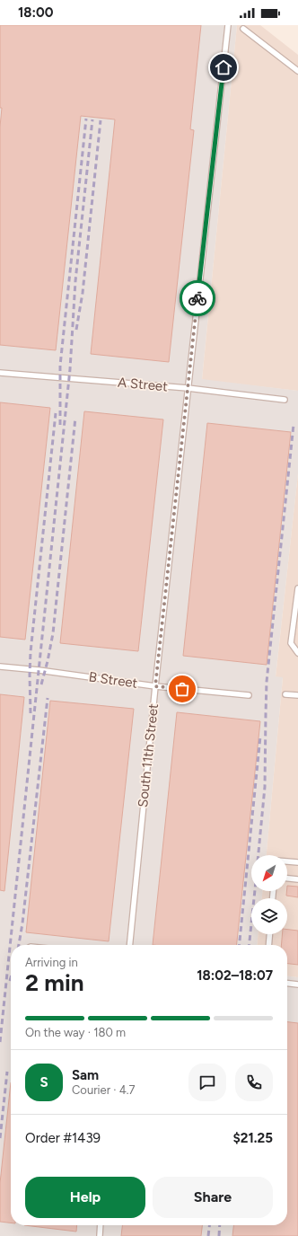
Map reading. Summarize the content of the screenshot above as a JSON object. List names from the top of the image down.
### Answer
{
  "streets": {
    "lane": ["A Street", "B Street", "South 11th Street"]
  },
  "crossings": [
    ["A Street", "South 11th Street"],
    ["B Street", "South 11th Street"]
  ],
  "north": "bottom left",
  "page": {
    "status": "18:00",
    "heading": ["2 min", "Arriving in", "18:02–18:07"],
    "panel": [
      "Sam",
      "Courier · 4.7",
      "Order #1439",
      "$21.25"
    ],
    "bar": "On the way · 180 m",
    "round": "S",
    "buttons": ["Help", "Share"]
  }
}
